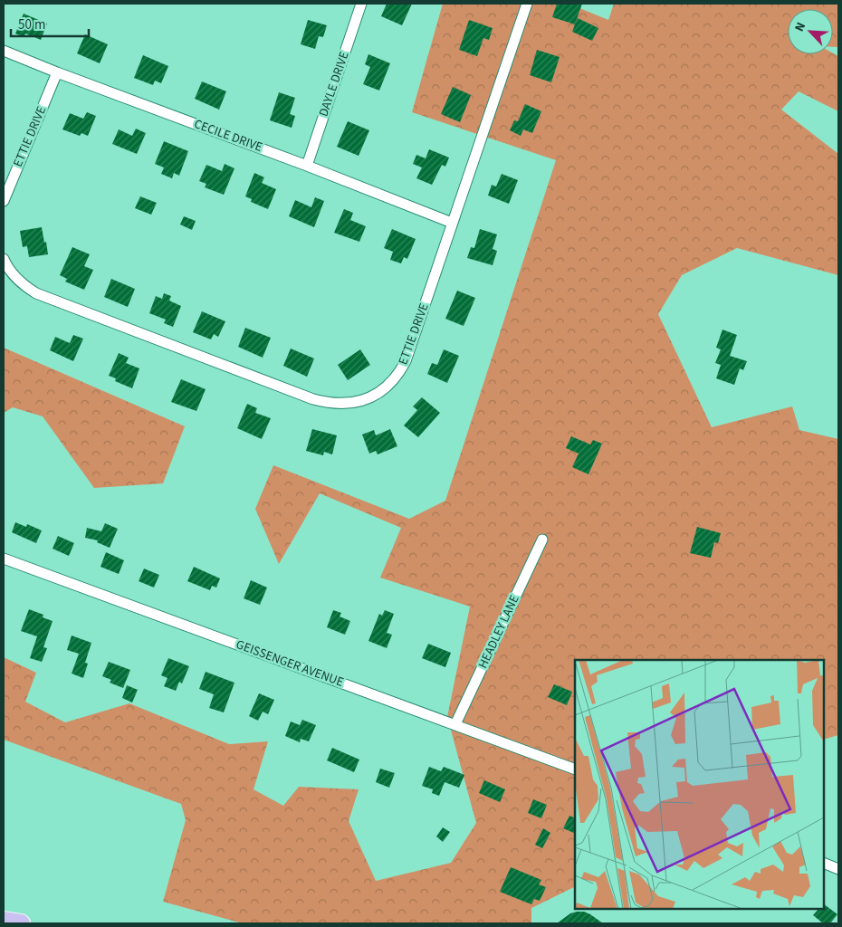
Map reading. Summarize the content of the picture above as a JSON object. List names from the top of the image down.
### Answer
{
  "streets": {
    "street": [
      "DAYLE DRIVE",
      "CECILE DRIVE",
      "ETTIE DRIVE",
      "HEADLEY LANE",
      "GEISSENGER AVENUE"
    ]
  },
  "crossings": [
    ["DAYLE DRIVE", "CECILE DRIVE"],
    ["CECILE DRIVE", "ETTIE DRIVE"],
    ["HEADLEY LANE", "GEISSENGER AVENUE"]
  ],
  "scale_bar": "50 m",
  "north": "top left"
}
